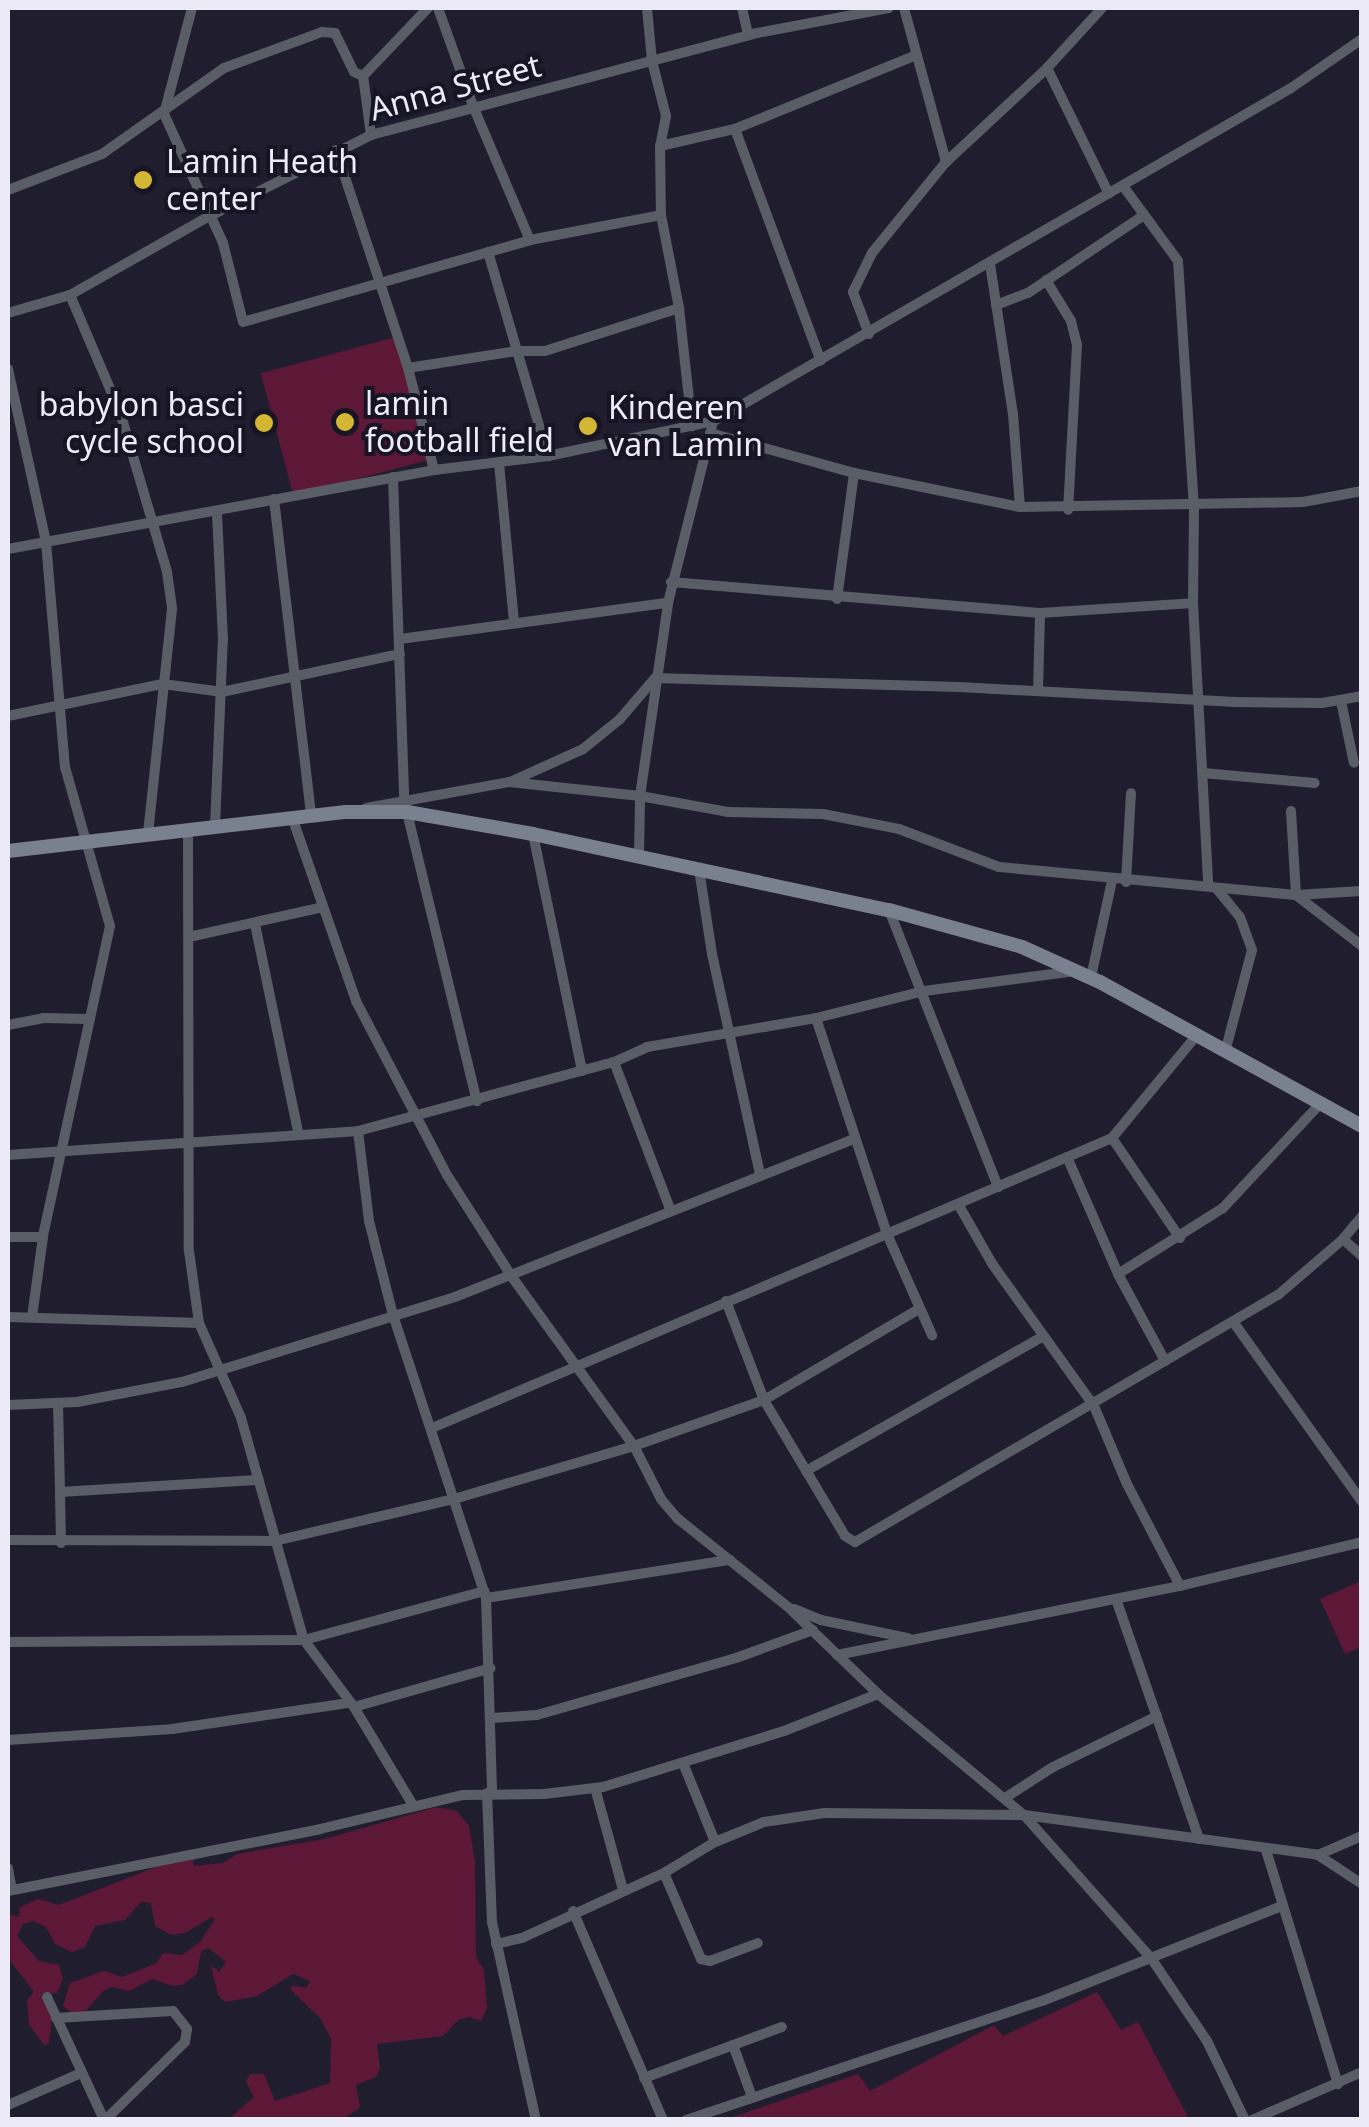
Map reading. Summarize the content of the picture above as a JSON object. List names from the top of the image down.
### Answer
{
  "streets": {
    "street": ["Anna Street"]
  },
  "places": [
    "Lamin Heath center",
    "lamin football field",
    "babylon basci cycle school",
    "Kinderen van Lamin"
  ]
}
